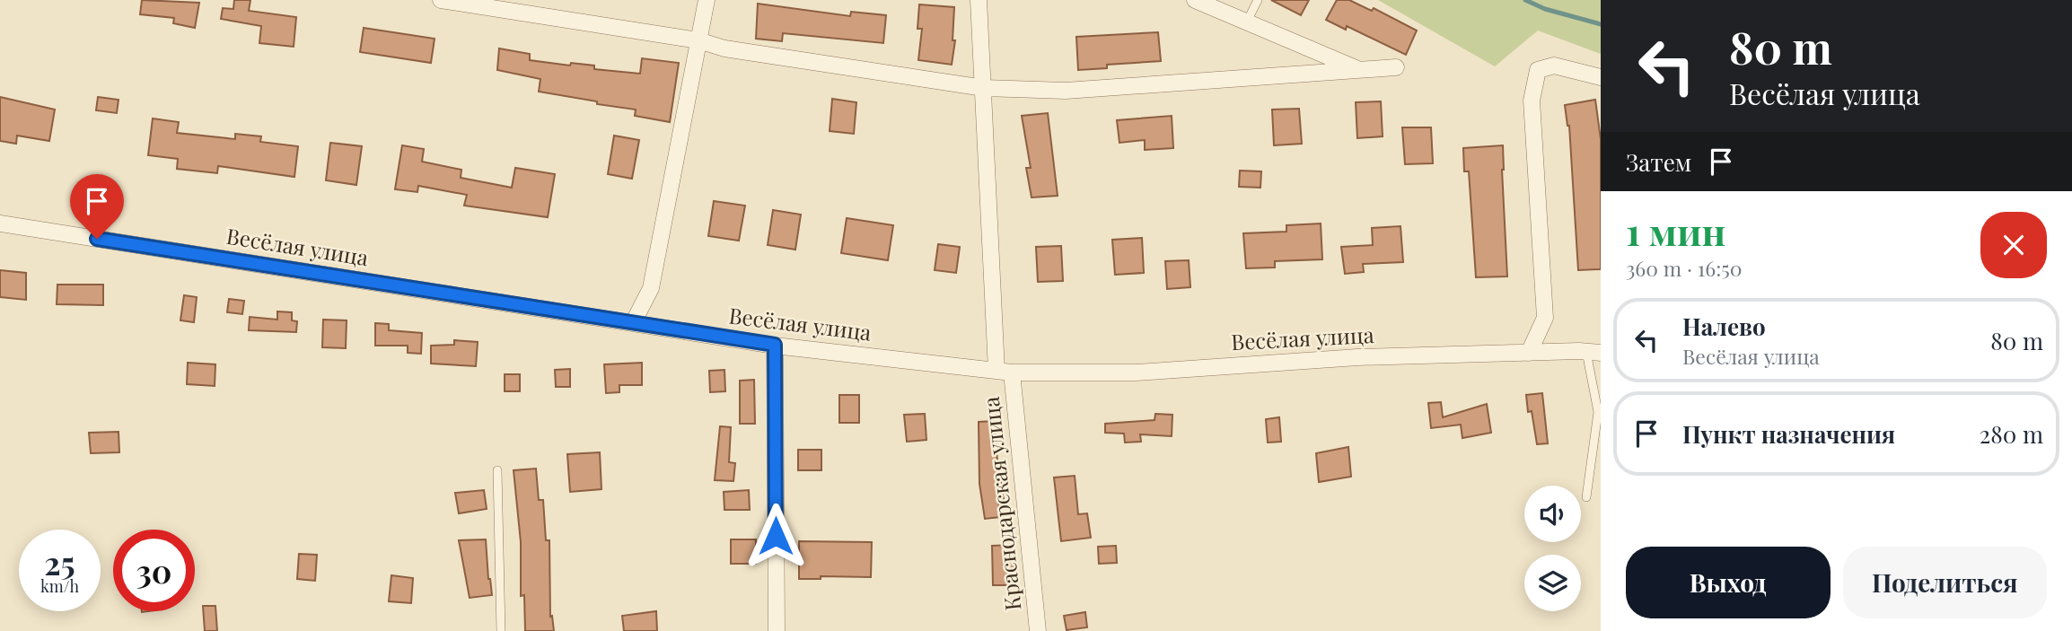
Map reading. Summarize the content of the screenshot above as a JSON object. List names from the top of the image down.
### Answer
{
  "streets": {
    "street": ["Весёлая улица", "Краснодарская улица"]
  },
  "crossings": [
    ["Весёлая улица", "Краснодарская улица"]
  ],
  "page": {
    "turn": ["80 m", "Весёлая улица"],
    "then": "Затем",
    "heading": ["1 мин", "360 m · 16:50"],
    "list": [
      {
        "name": "Налево",
        "note": "Весёлая улица",
        "value": "80 m"
      },
      {
        "name": "Пункт назначения",
        "value": "280 m"
      }
    ],
    "speed": "25 km/h",
    "limit": "30",
    "buttons": ["Выход", "Поделиться"]
  }
}
